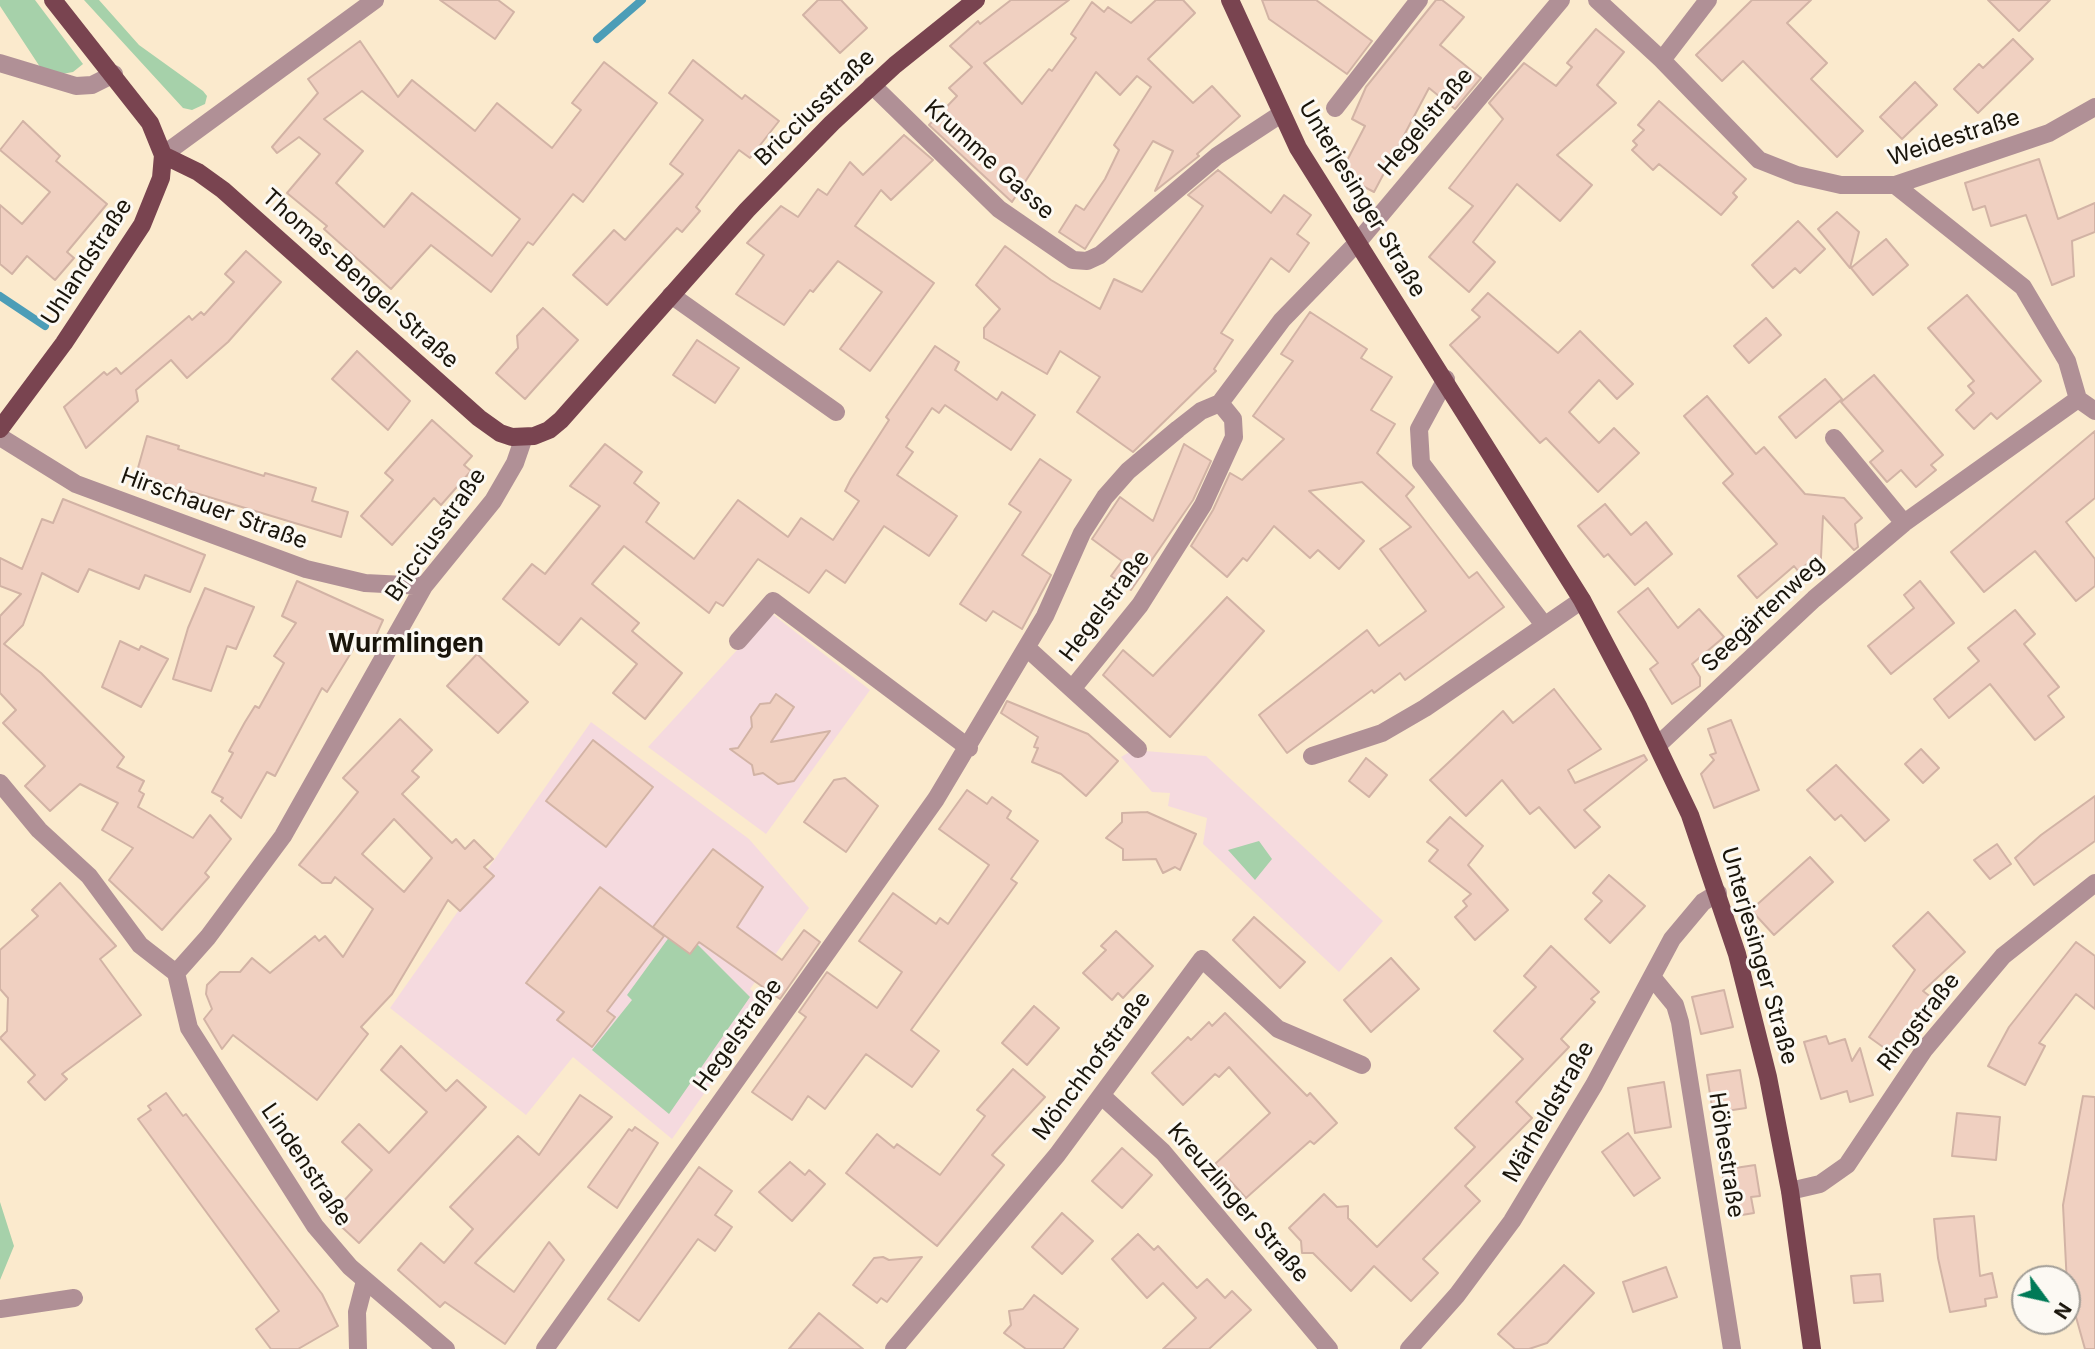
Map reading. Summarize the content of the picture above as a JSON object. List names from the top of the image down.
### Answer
{
  "streets": {
    "main road": [
      "Bricciusstraße",
      "Unterjesinger Straße",
      "Uhlandstraße",
      "Thomas-Bengel-Straße"
    ],
    "street": [
      "Hegelstraße",
      "Weidestraße",
      "Krumme Gasse",
      "Hirschauer Straße",
      "Seegärtenweg",
      "Ringstraße",
      "Mönchhofstraße",
      "Märheldstraße",
      "Höhestraße",
      "Lindenstraße",
      "Kreuzlinger Straße"
    ]
  },
  "crossings": [
    ["Bricciusstraße", "Krumme Gasse"],
    ["Bricciusstraße", "Thomas-Bengel-Straße"],
    ["Bricciusstraße", "Hirschauer Straße"],
    ["Bricciusstraße", "Lindenstraße"],
    ["Hegelstraße", "Unterjesinger Straße"],
    ["Krumme Gasse", "Unterjesinger Straße"],
    ["Unterjesinger Straße", "Seegärtenweg"],
    ["Unterjesinger Straße", "Ringstraße"],
    ["Unterjesinger Straße", "Märheldstraße"],
    ["Uhlandstraße", "Thomas-Bengel-Straße"],
    ["Mönchhofstraße", "Kreuzlinger Straße"],
    ["Märheldstraße", "Höhestraße"]
  ],
  "districts": ["Wurmlingen"],
  "north": "bottom right"
}
